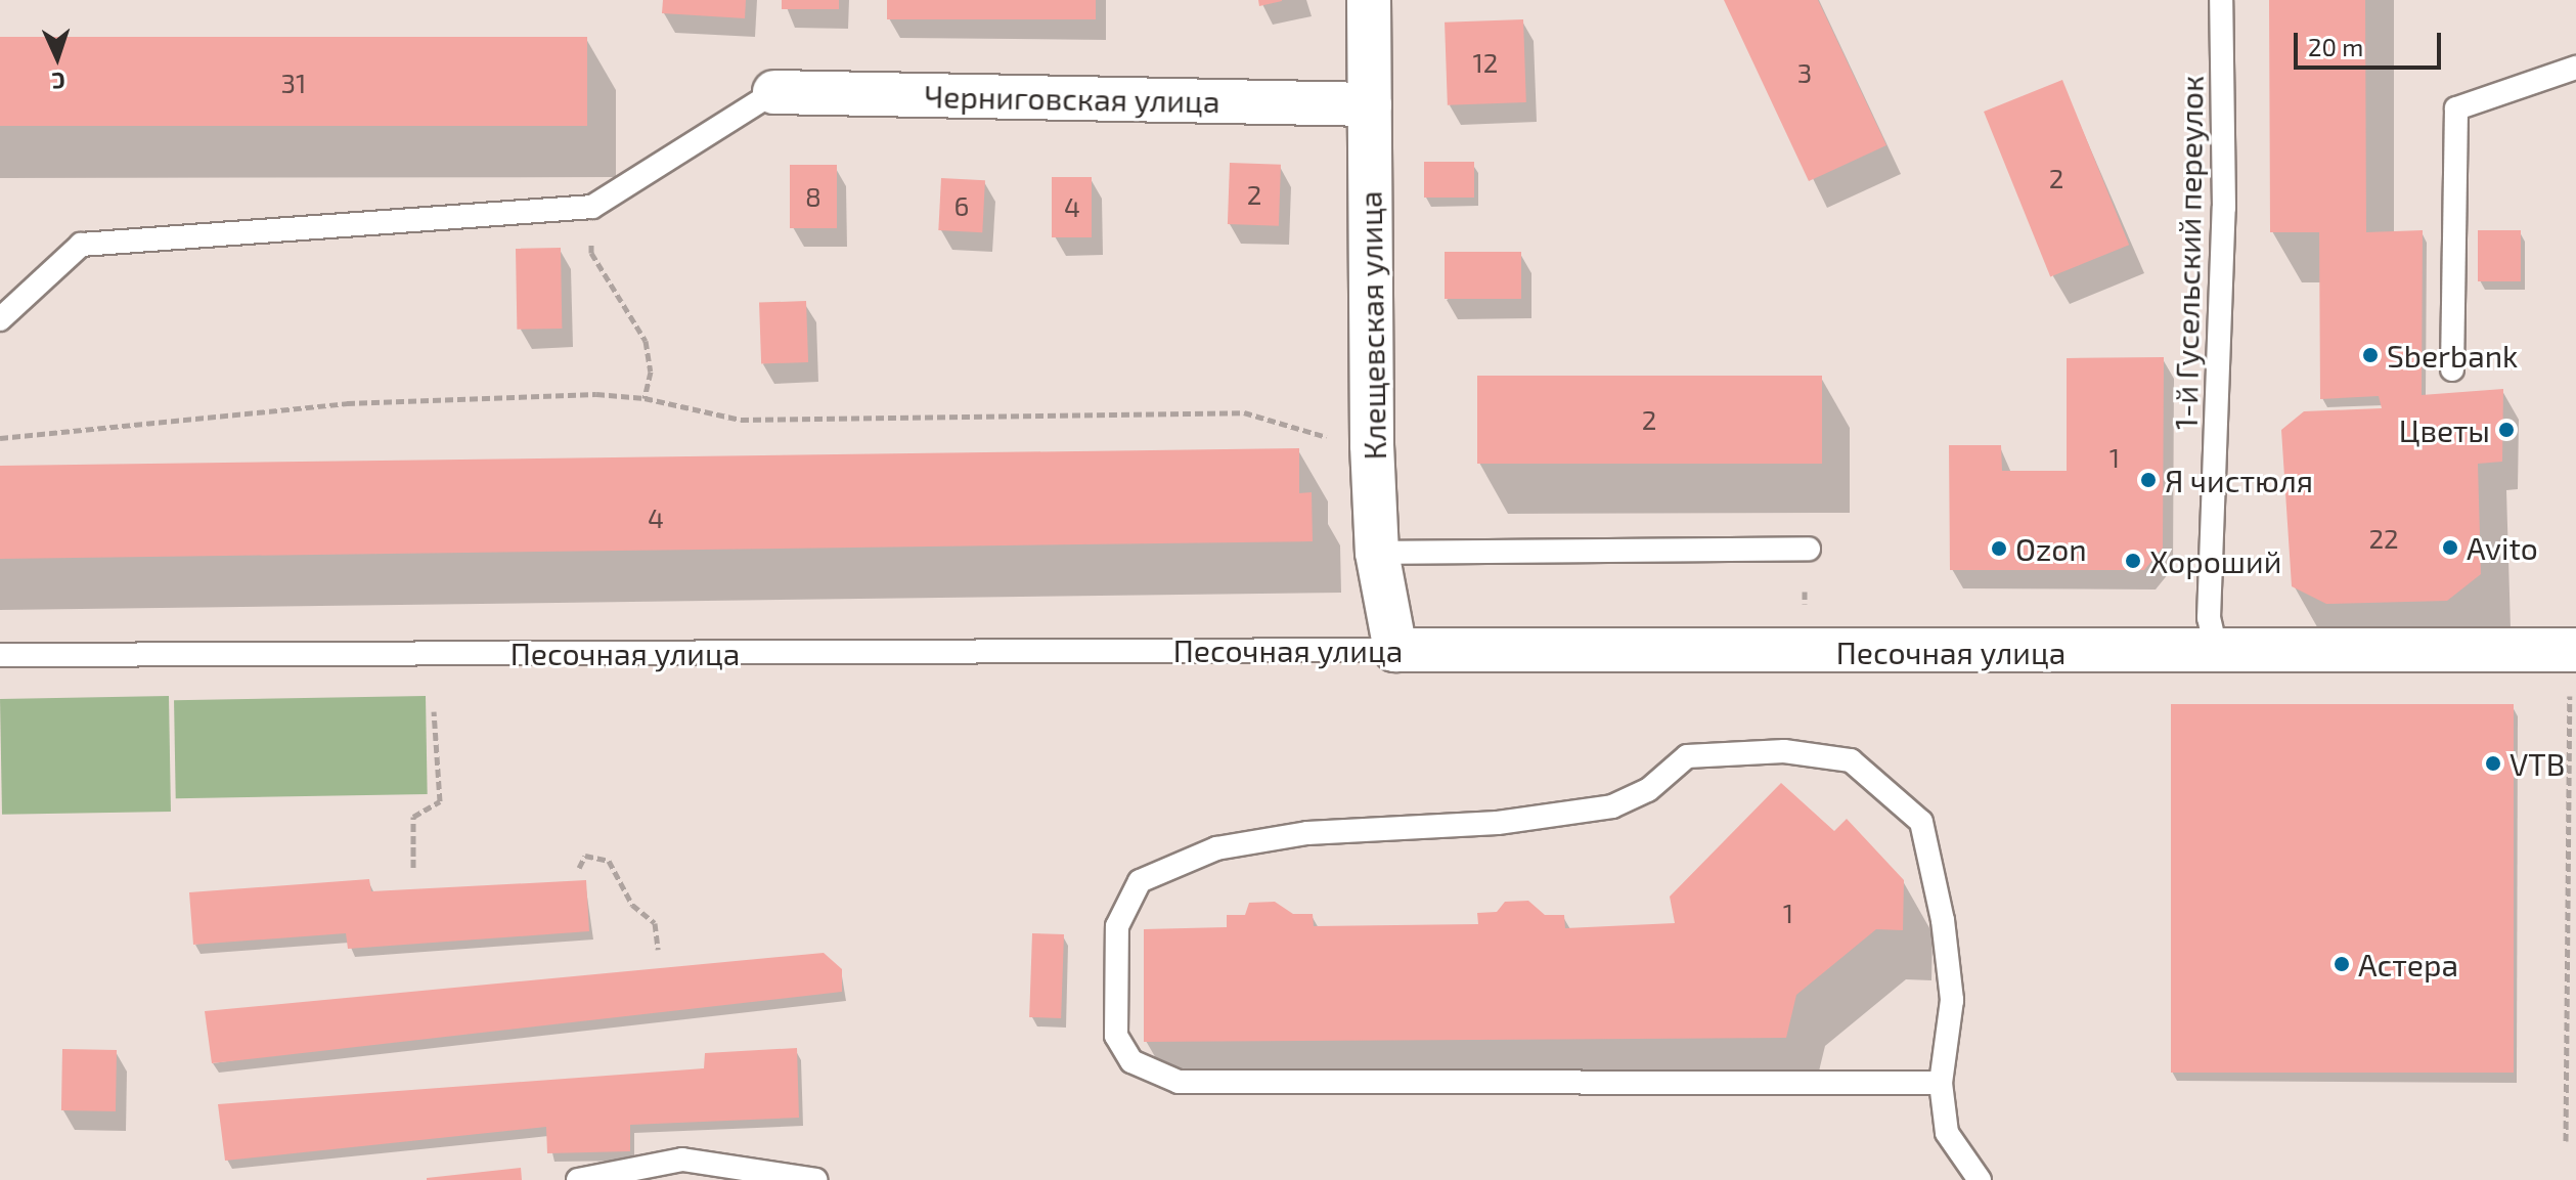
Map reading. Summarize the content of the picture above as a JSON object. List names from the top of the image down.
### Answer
{
  "streets": {
    "street": ["Черниговская улица", "Клещевская улица", "Песочная улица"],
    "lane": ["1-й Гусельский переулок"]
  },
  "crossings": [
    ["Черниговская улица", "Клещевская улица"],
    ["1-й Гусельский переулок", "Песочная улица"],
    ["Клещевская улица", "Песочная улица"]
  ],
  "places": [
    "Sberbank",
    "Цветы",
    "Я чистюля",
    "Avito",
    "Ozon",
    "Хороший",
    "VTB",
    "Астера"
  ],
  "house_numbers": [
    "12",
    "3",
    "31",
    "2",
    "2",
    "8",
    "6",
    "4",
    "2",
    "1",
    "4",
    "22",
    "1"
  ],
  "scale_bar": "20 m",
  "north": "bottom"
}
